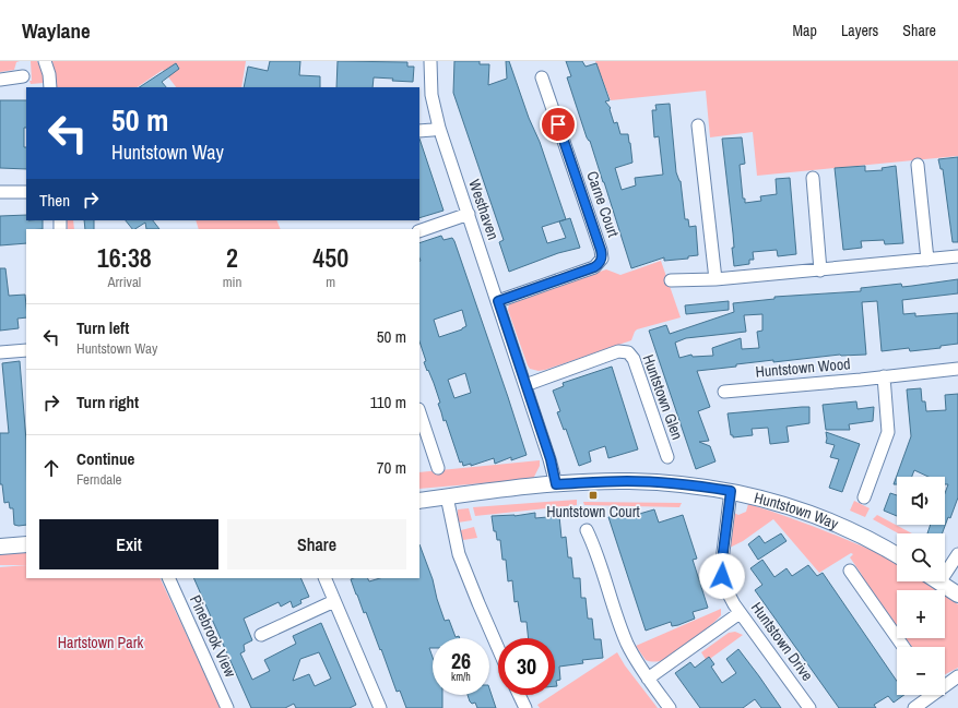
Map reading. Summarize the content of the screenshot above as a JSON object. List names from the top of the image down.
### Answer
{
  "streets": {
    "street": [
      "Carne Court",
      "Westhaven",
      "Huntstown Wood",
      "Huntstown Glen",
      "Huntstown Way",
      "Pinebrook View",
      "Huntstown Drive"
    ]
  },
  "crossings": [
    ["Carne Court", "Westhaven"],
    ["Westhaven", "Huntstown Glen"],
    ["Westhaven", "Huntstown Way"],
    ["Huntstown Way", "Huntstown Drive"]
  ],
  "parks": ["Hartstown Park"],
  "places": {
    "transit": ["Huntstown Court"]
  },
  "page": {
    "header": "Waylane",
    "nav": ["Map", "Layers", "Share"],
    "turn": ["50 m", "Huntstown Way"],
    "then": "Then",
    "eta": [
      "16:38",
      "Arrival",
      "2",
      "min",
      "450",
      "m"
    ],
    "list": [
      {
        "name": "Turn left",
        "note": "Huntstown Way",
        "value": "50 m"
      },
      {
        "name": "Turn right",
        "value": "110 m"
      },
      {
        "name": "Continue",
        "note": "Ferndale",
        "value": "70 m"
      }
    ],
    "map_buttons": ["+", "−"],
    "buttons": ["Exit", "Share"],
    "speed": "26 km/h",
    "limit": "30"
  }
}
